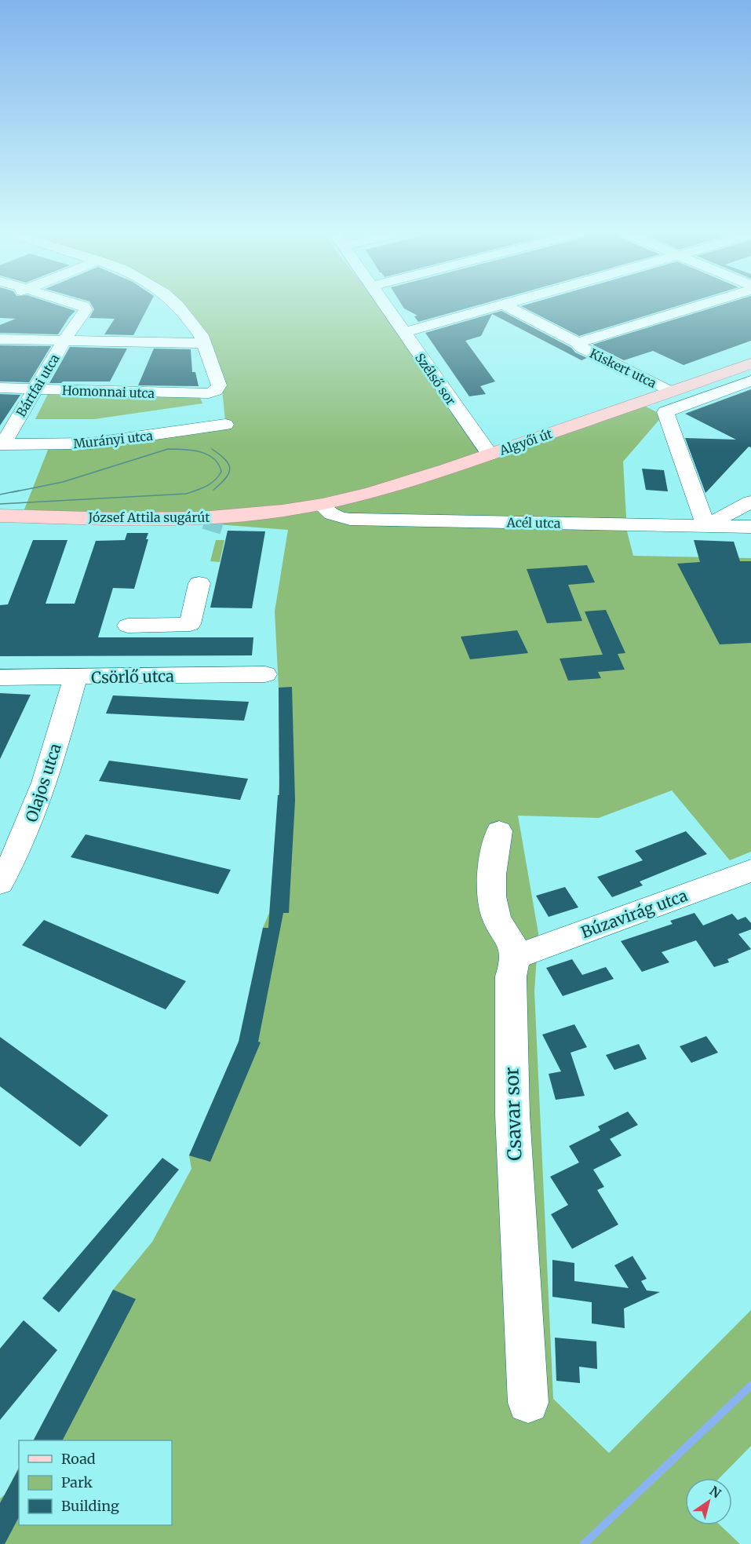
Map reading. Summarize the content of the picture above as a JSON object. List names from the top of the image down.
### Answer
{
  "streets": {
    "main road": ["Algyői út", "József Attila sugárút"],
    "street": [
      "Kiskert utca",
      "Szélső sor",
      "Bártfai utca",
      "Homonnai utca",
      "Murányi utca",
      "Acél utca",
      "Csörlő utca",
      "Olajos utca",
      "Búzavirág utca",
      "Csavar sor"
    ]
  },
  "crossings": [
    ["Kiskert utca", "Algyői út"],
    ["Szélső sor", "Algyői út"],
    ["Bártfai utca", "Homonnai utca"],
    ["Bártfai utca", "Murányi utca"],
    ["Algyői út", "József Attila sugárút"],
    ["Algyői út", "Acél utca"],
    ["Csörlő utca", "Olajos utca"],
    ["Búzavirág utca", "Csavar sor"]
  ],
  "legend": ["Road", "Park", "Building"],
  "north": "top right"
}
